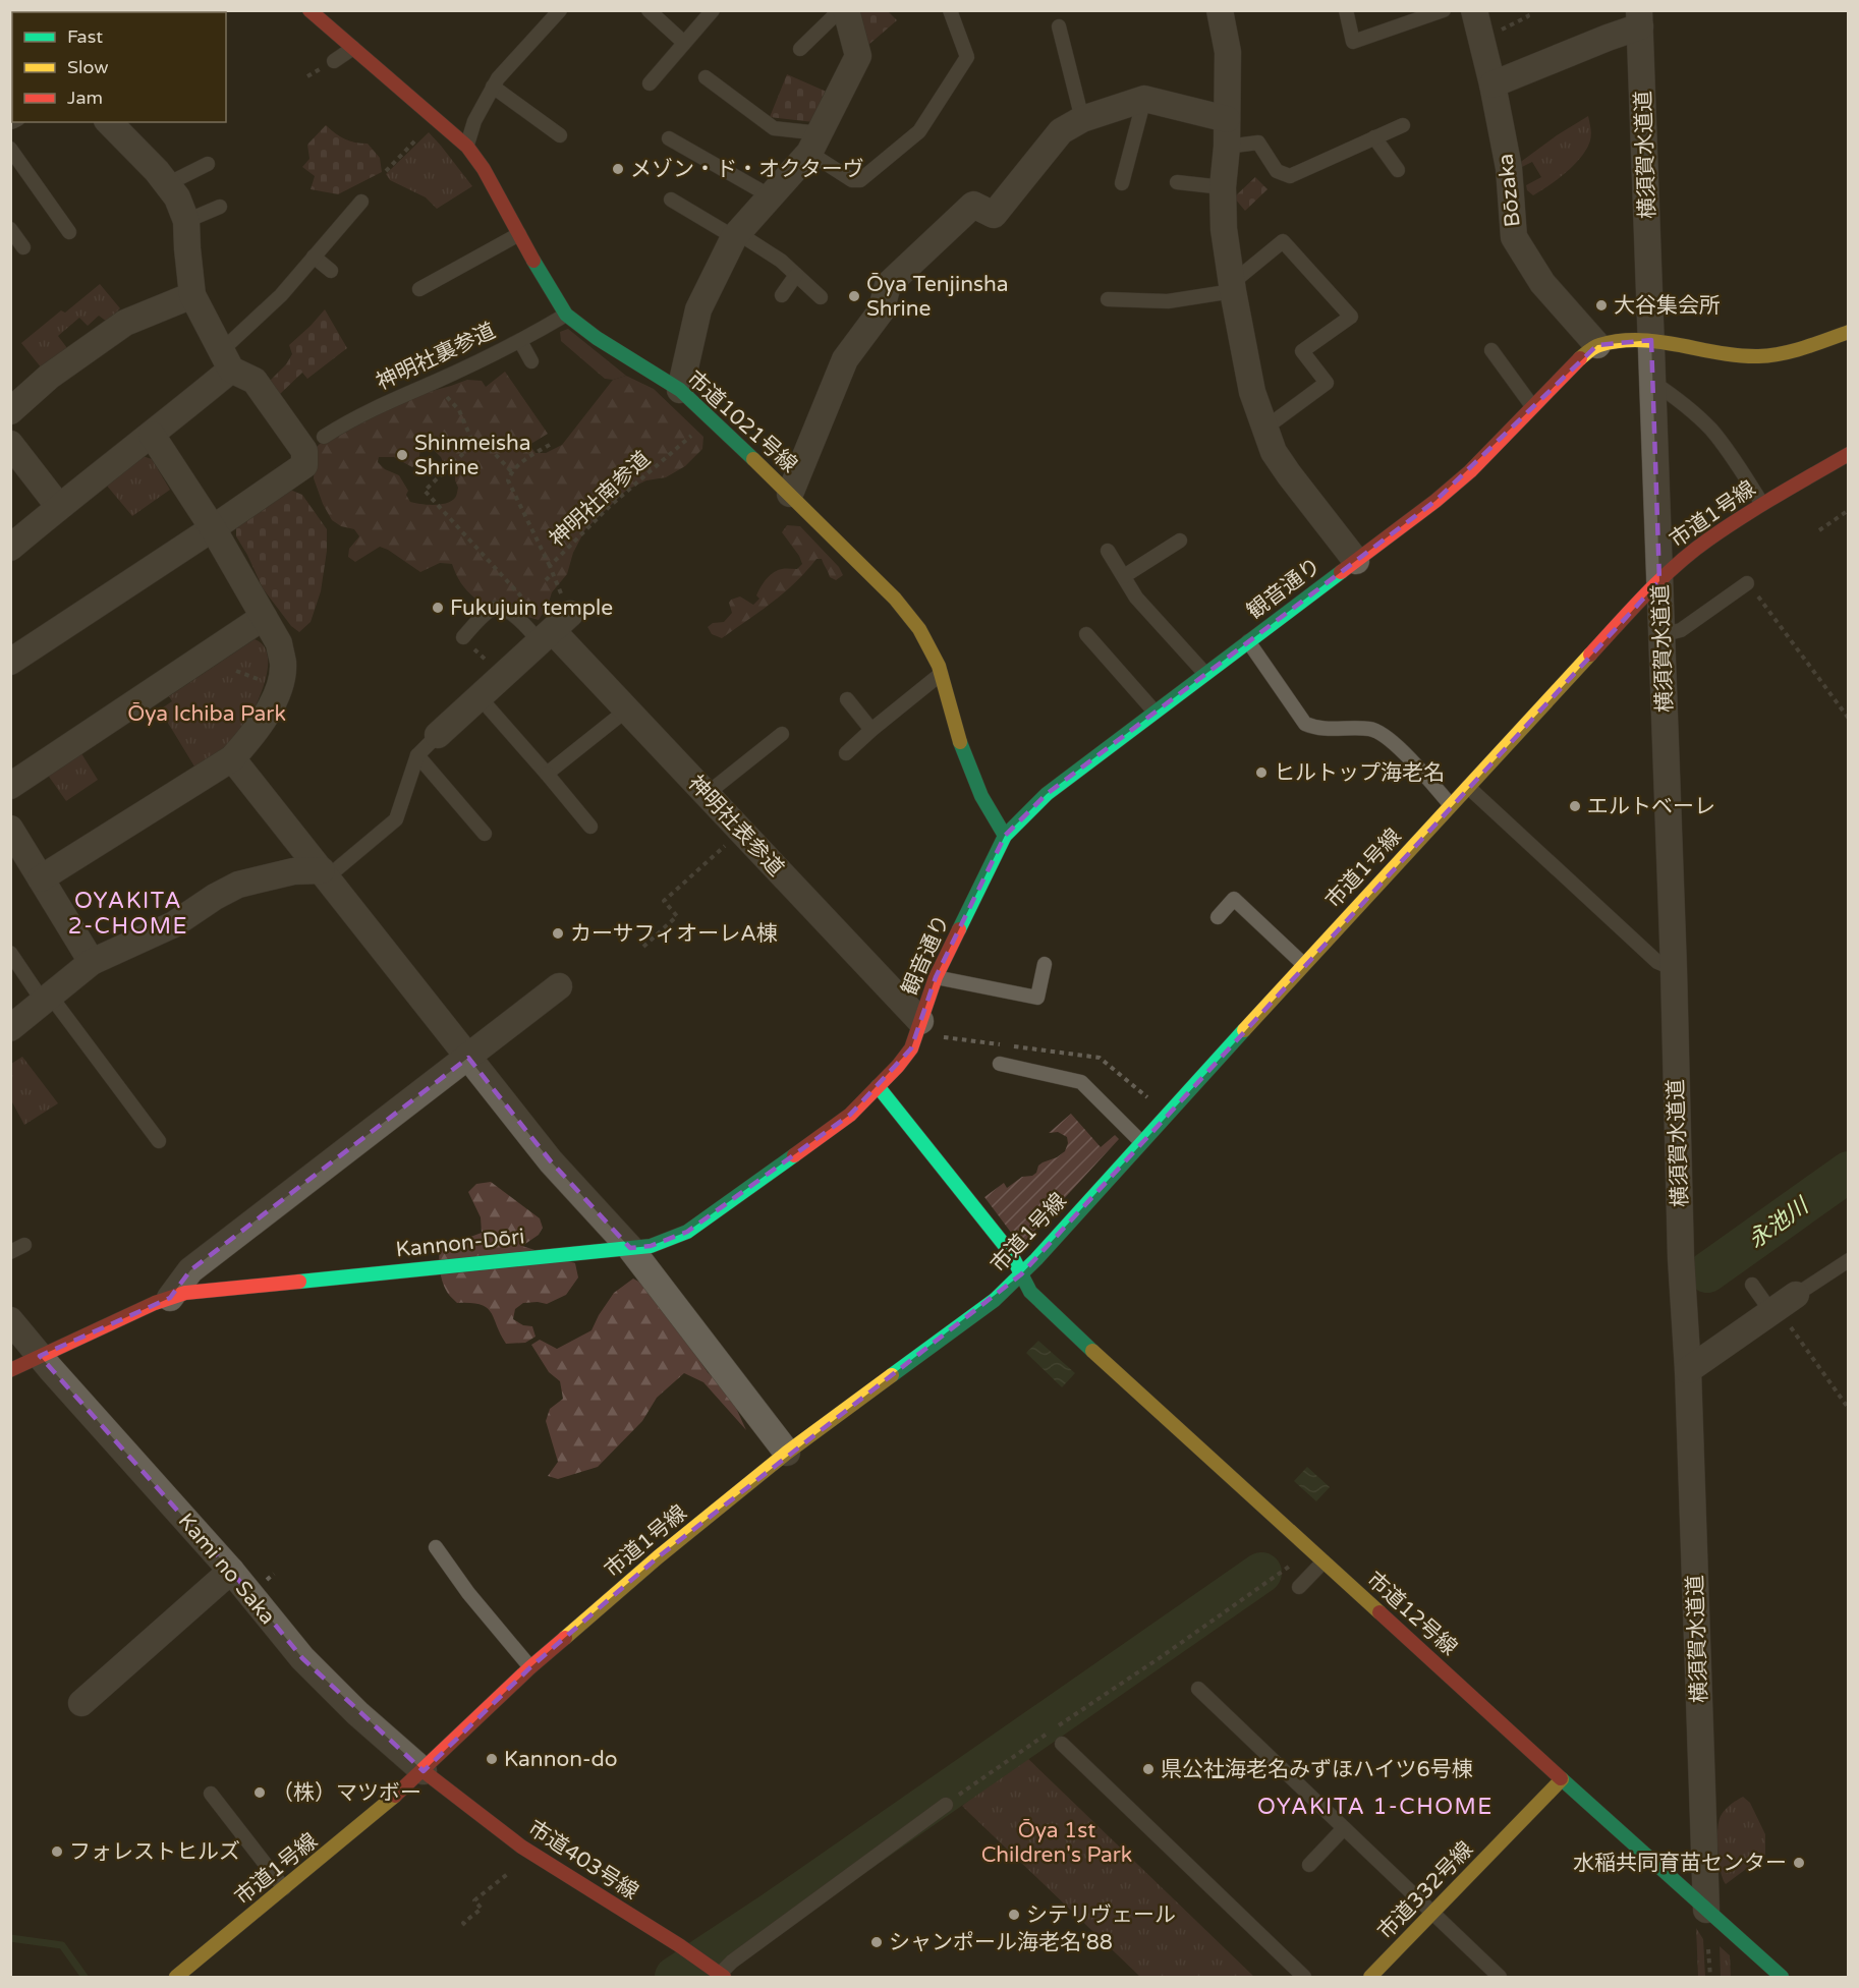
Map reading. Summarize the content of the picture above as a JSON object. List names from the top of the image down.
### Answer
{
  "streets": {
    "street": [
      "横須賀水道道",
      "Bōzaka",
      "市道1021号線",
      "市道1号線",
      "観音通り",
      "神明社表参道",
      "Kannon-Dōri",
      "Kami no Saka",
      "市道12号線",
      "市道403号線",
      "市道332号線"
    ],
    "lane": ["神明社裏参道"],
    "path": ["神明社南参道"]
  },
  "crossings": [
    ["横須賀水道道", "市道1号線"],
    ["横須賀水道道", "観音通り"],
    ["横須賀水道道", "市道12号線"],
    ["Bōzaka", "観音通り"],
    ["神明社裏参道", "市道1021号線"],
    ["市道1021号線", "神明社南参道"],
    ["市道1021号線", "観音通り"],
    ["神明社南参道", "神明社表参道"],
    ["市道1号線", "Kami no Saka"],
    ["市道1号線", "市道12号線"],
    ["市道1号線", "市道403号線"],
    ["観音通り", "神明社表参道"],
    ["観音通り", "Kannon-Dōri"],
    ["観音通り", "市道12号線"],
    ["Kannon-Dōri", "Kami no Saka"],
    ["Kannon-Dōri", "市道12号線"],
    ["Kami no Saka", "市道403号線"],
    ["市道12号線", "市道332号線"]
  ],
  "districts": ["OYAKITA 2-CHOME", "OYAKITA 1-CHOME"],
  "water": ["永池川"],
  "parks": ["Ōya Ichiba Park", "Ōya 1st Children's Park"],
  "places": [
    "メゾン・ド・オクターヴ",
    "Ōya Tenjinsha Shrine",
    "大谷集会所",
    "Shinmeisha Shrine",
    "Fukujuin temple",
    "ヒルトップ海老名",
    "エルトベーレ",
    "カーサフィオーレA棟",
    "Kannon-do",
    "県公社海老名みずほハイツ6号棟",
    "（株）マツボー",
    "フォレストヒルズ",
    "水稲共同育苗センター",
    "シテリヴェール",
    "シャンポール海老名'88"
  ],
  "legend": ["Fast", "Slow", "Jam"]
}
